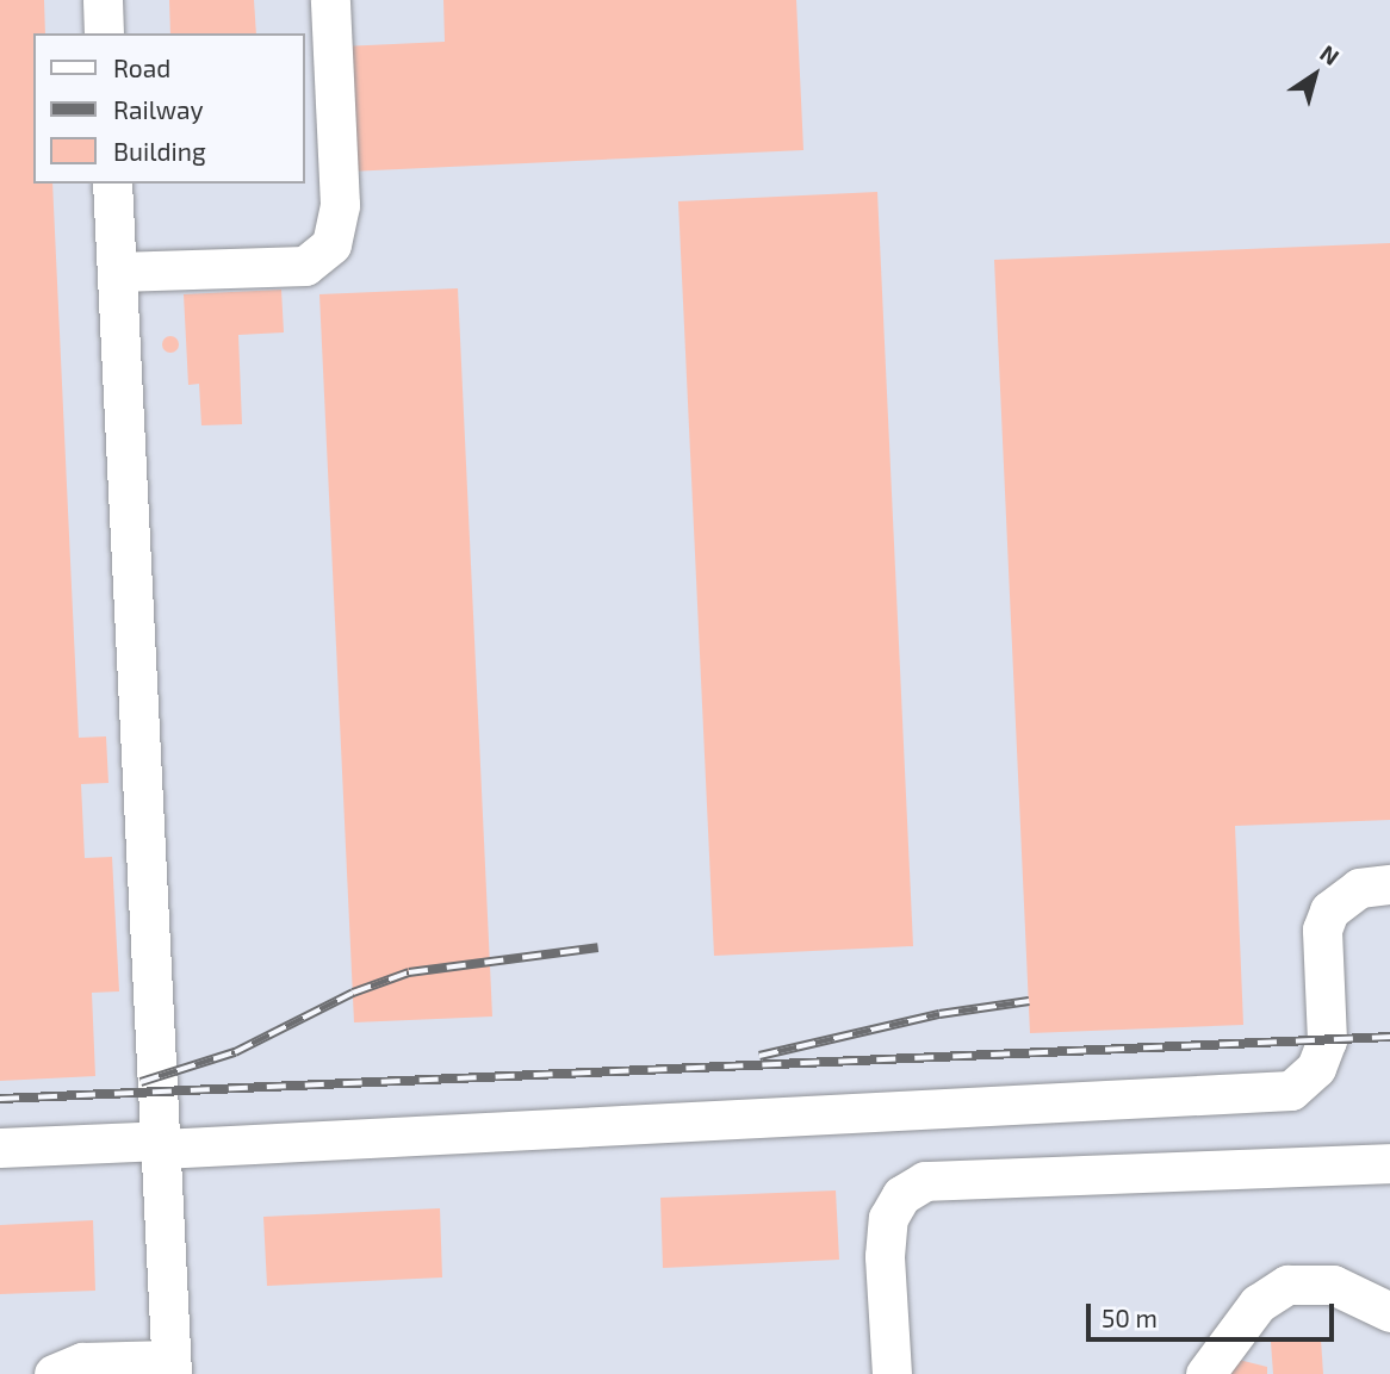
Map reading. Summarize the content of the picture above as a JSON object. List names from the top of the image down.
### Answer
{
  "legend": ["Road", "Railway", "Building"],
  "scale_bar": "50 m",
  "north": "top right"
}
